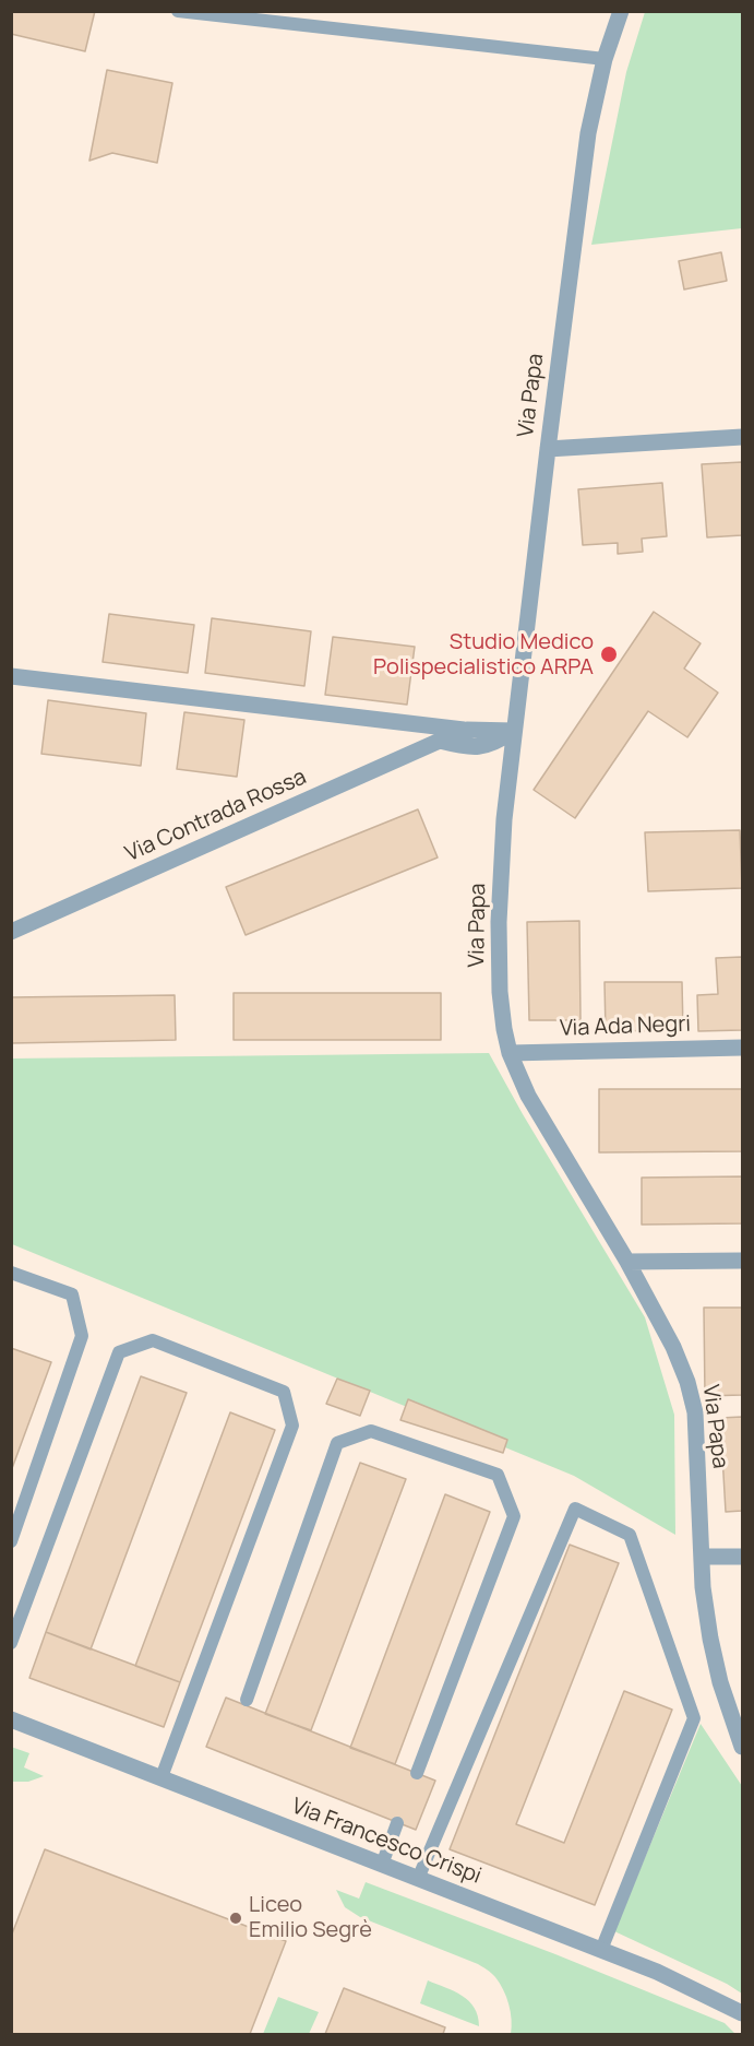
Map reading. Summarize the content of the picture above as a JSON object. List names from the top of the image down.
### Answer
{
  "streets": {
    "street": [
      "Via Papa",
      "Via Contrada Rossa",
      "Via Ada Negri",
      "Via Francesco Crispi"
    ]
  },
  "crossings": [
    ["Via Papa", "Via Contrada Rossa"],
    ["Via Papa", "Via Ada Negri"]
  ],
  "places": ["Studio Medico Polispecialistico ARPA", "Liceo Emilio Segrè"]
}
